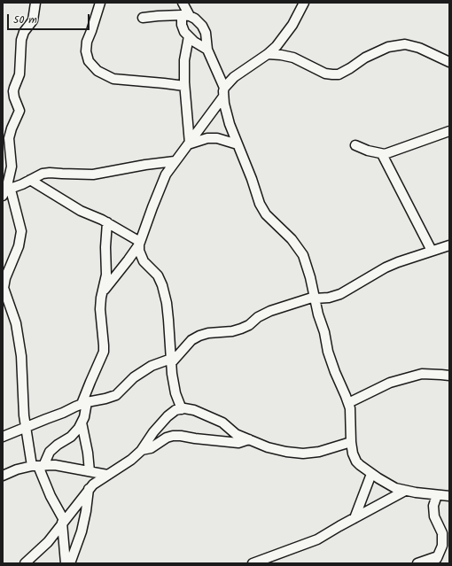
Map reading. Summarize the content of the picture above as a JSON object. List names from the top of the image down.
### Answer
{
  "scale_bar": "50 m"
}
